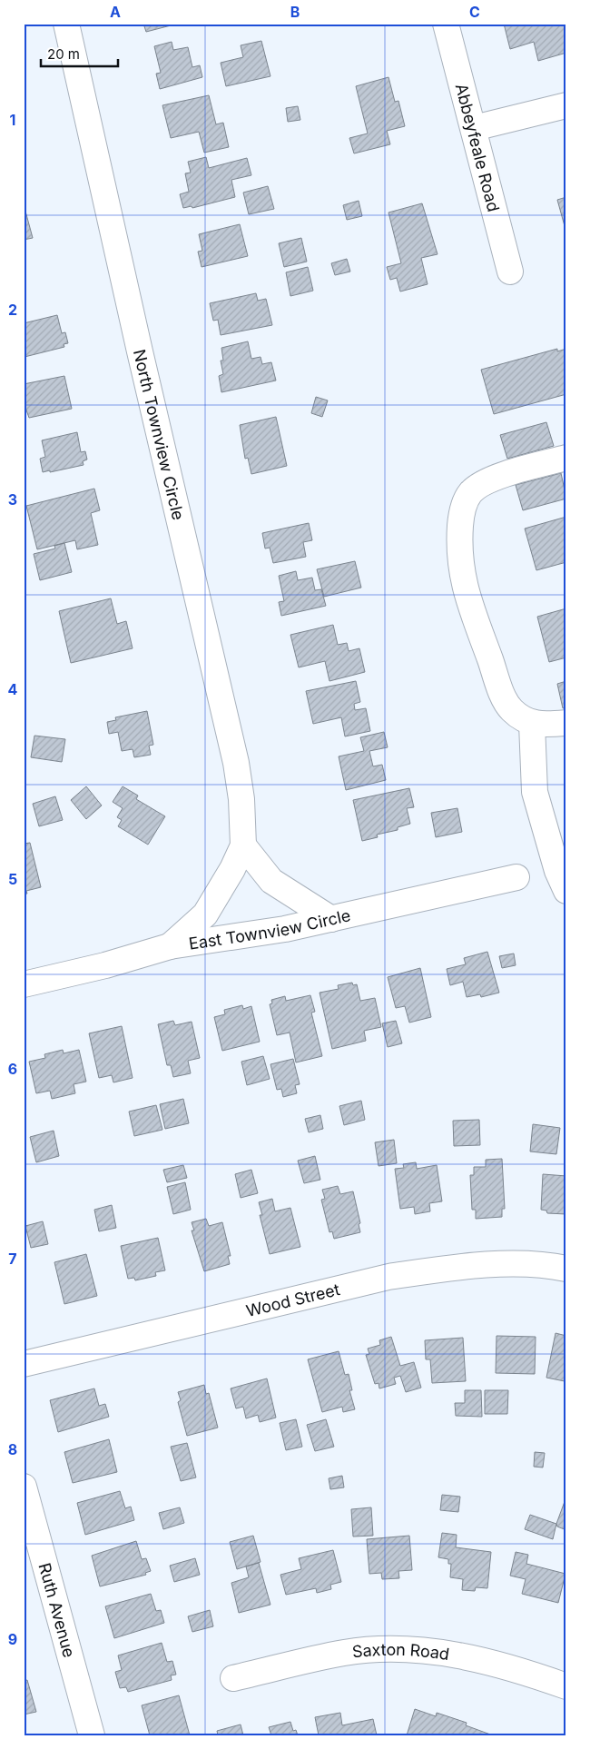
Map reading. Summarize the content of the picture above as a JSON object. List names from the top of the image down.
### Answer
{
  "streets": {
    "street": [
      "Abbeyfeale Road",
      "North Townview Circle",
      "East Townview Circle",
      "Wood Street",
      "Ruth Avenue",
      "Saxton Road"
    ]
  },
  "crossings": [
    ["North Townview Circle", "East Townview Circle"]
  ],
  "scale_bar": "20 m",
  "grid": {
    "columns": ["A", "B", "C"],
    "rows": [
      "1",
      "2",
      "3",
      "4",
      "5",
      "6",
      "7",
      "8",
      "9"
    ]
  }
}
